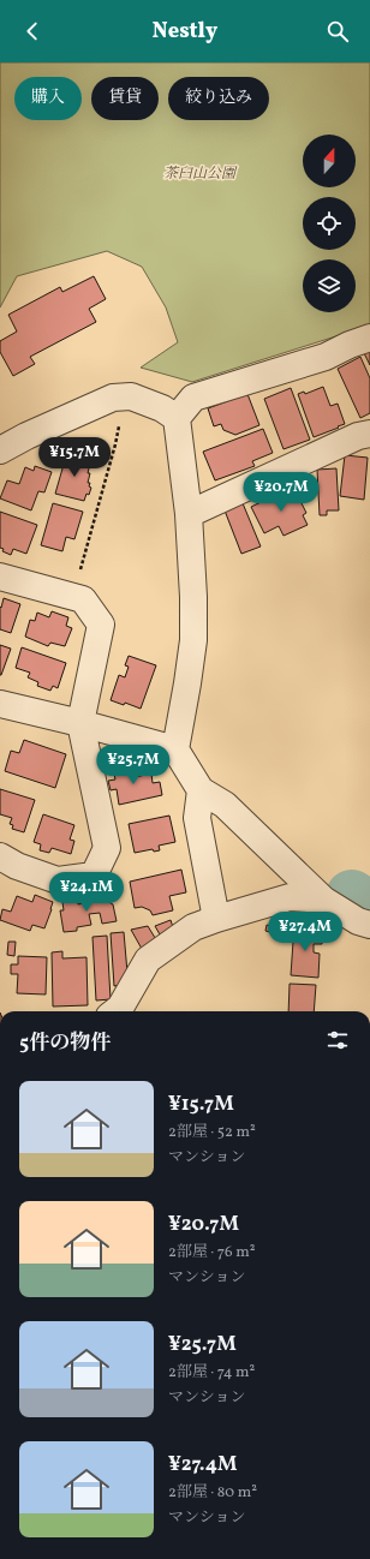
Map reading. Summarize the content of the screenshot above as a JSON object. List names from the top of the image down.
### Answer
{
  "parks": ["茶臼山公園"],
  "north": "top",
  "page": {
    "header": "Nestly",
    "chip": ["購入", "賃貸", "絞り込み"],
    "price": [
      "¥15.7M",
      "¥20.7M",
      "¥25.7M",
      "¥24.1M",
      "¥27.4M"
    ],
    "heading": "5件の物件",
    "list": [
      {
        "name": "¥15.7M",
        "note": "2部屋 · 52 m² · マンション"
      },
      {
        "name": "¥20.7M",
        "note": "2部屋 · 76 m² · マンション"
      },
      {
        "name": "¥25.7M",
        "note": "2部屋 · 74 m² · マンション"
      },
      {
        "name": "¥27.4M",
        "note": "2部屋 · 80 m² · マンション"
      }
    ]
  }
}
